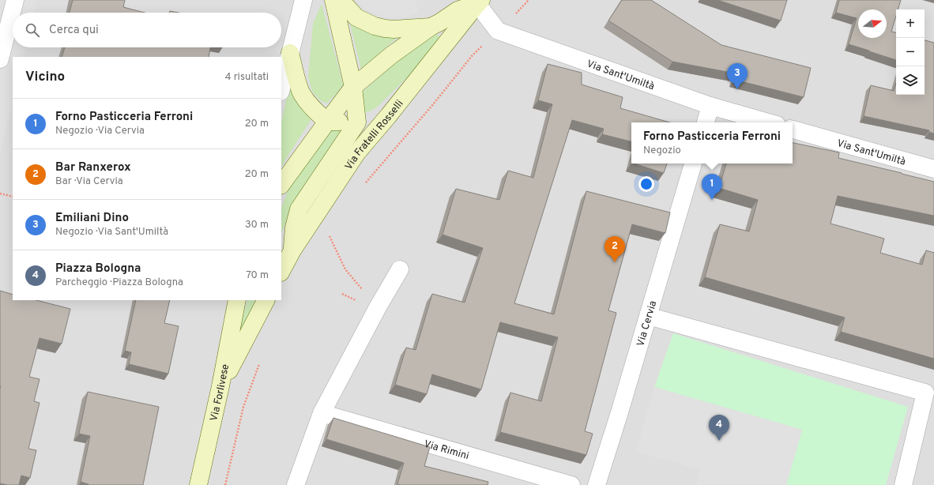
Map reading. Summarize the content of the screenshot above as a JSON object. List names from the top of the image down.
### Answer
{
  "streets": {
    "main road": ["Via Fratelli Rosselli", "Via Forlivese"],
    "street": ["Via Sant'Umiltà", "Via Cervia", "Via Rimini"]
  },
  "crossings": [
    ["Via Sant'Umiltà", "Via Fratelli Rosselli"]
  ],
  "north": "right",
  "page": {
    "map_buttons": ["+", "−"],
    "search": "Cerca qui",
    "heading": ["Vicino", "4 risultati"],
    "pins": [
      "3",
      "1",
      "2",
      "4"
    ],
    "list": [
      {
        "mark": "1",
        "name": "Forno Pasticceria Ferroni",
        "note": "Negozio · Via Cervia",
        "value": "20 m"
      },
      {
        "mark": "2",
        "name": "Bar Ranxerox",
        "note": "Bar · Via Cervia",
        "value": "20 m"
      },
      {
        "mark": "3",
        "name": "Emiliani Dino",
        "note": "Negozio · Via Sant'Umiltà",
        "value": "30 m"
      },
      {
        "mark": "4",
        "name": "Piazza Bologna",
        "note": "Parcheggio · Piazza Bologna",
        "value": "70 m"
      }
    ],
    "popup": ["Forno Pasticceria Ferroni", "Negozio"]
  }
}
